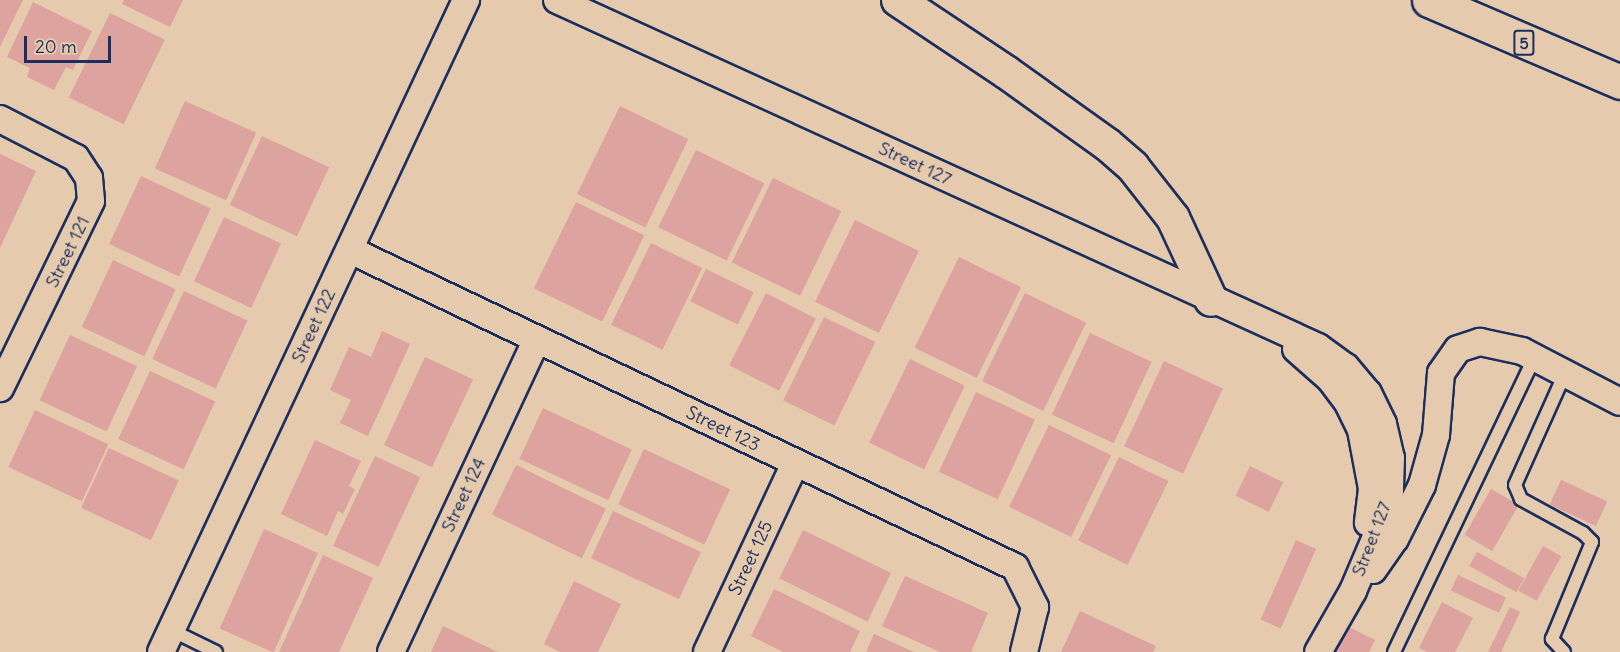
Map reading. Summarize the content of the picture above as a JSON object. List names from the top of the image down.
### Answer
{
  "streets": {
    "highway": ["5"],
    "street": [
      "Street 127",
      "Street 121",
      "Street 122",
      "Street 123",
      "Street 124",
      "Street 125"
    ]
  },
  "crossings": [
    ["Street 122", "Street 123"],
    ["Street 123", "Street 124"],
    ["Street 123", "Street 125"]
  ],
  "scale_bar": "20 m"
}
